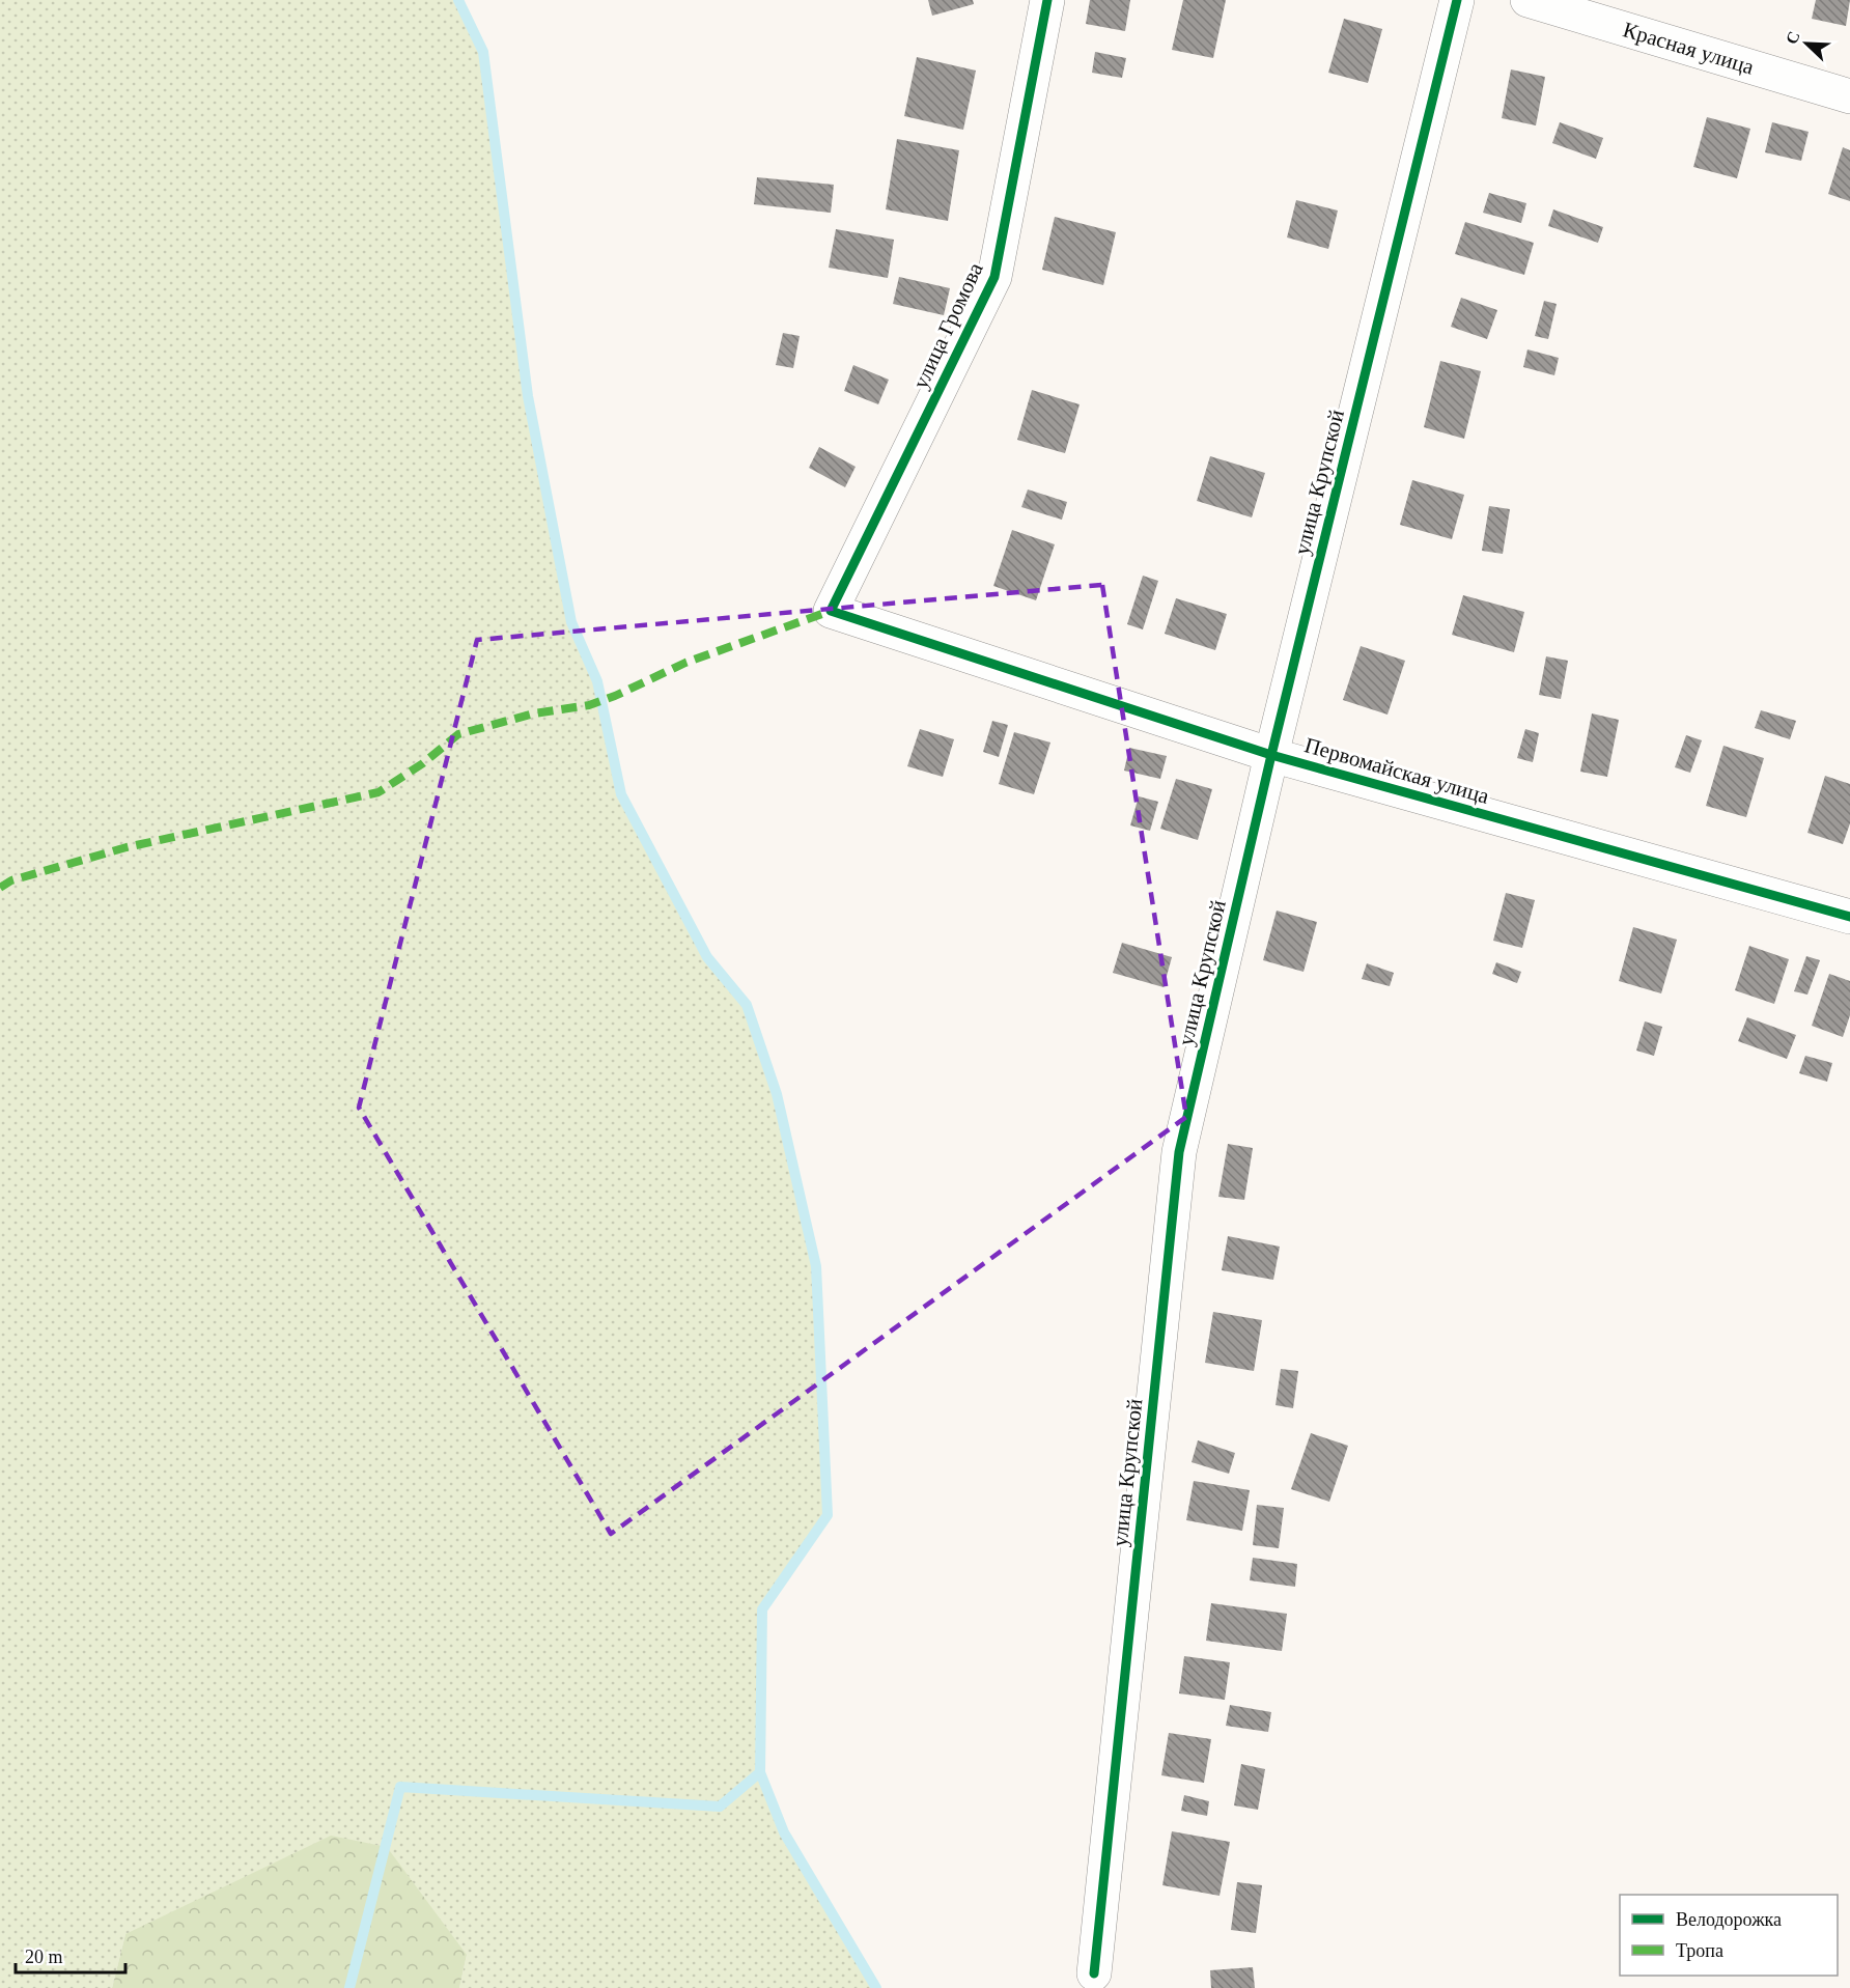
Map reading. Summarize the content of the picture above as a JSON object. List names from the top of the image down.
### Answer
{
  "streets": {
    "street": [
      "Красная улица",
      "улица Громова",
      "улица Крупской",
      "Первомайская улица"
    ]
  },
  "crossings": [
    ["улица Громова", "Первомайская улица"],
    ["улица Крупской", "Первомайская улица"]
  ],
  "legend": ["Велодорожка", "Тропа"],
  "scale_bar": "20 m",
  "north": "top left"
}
